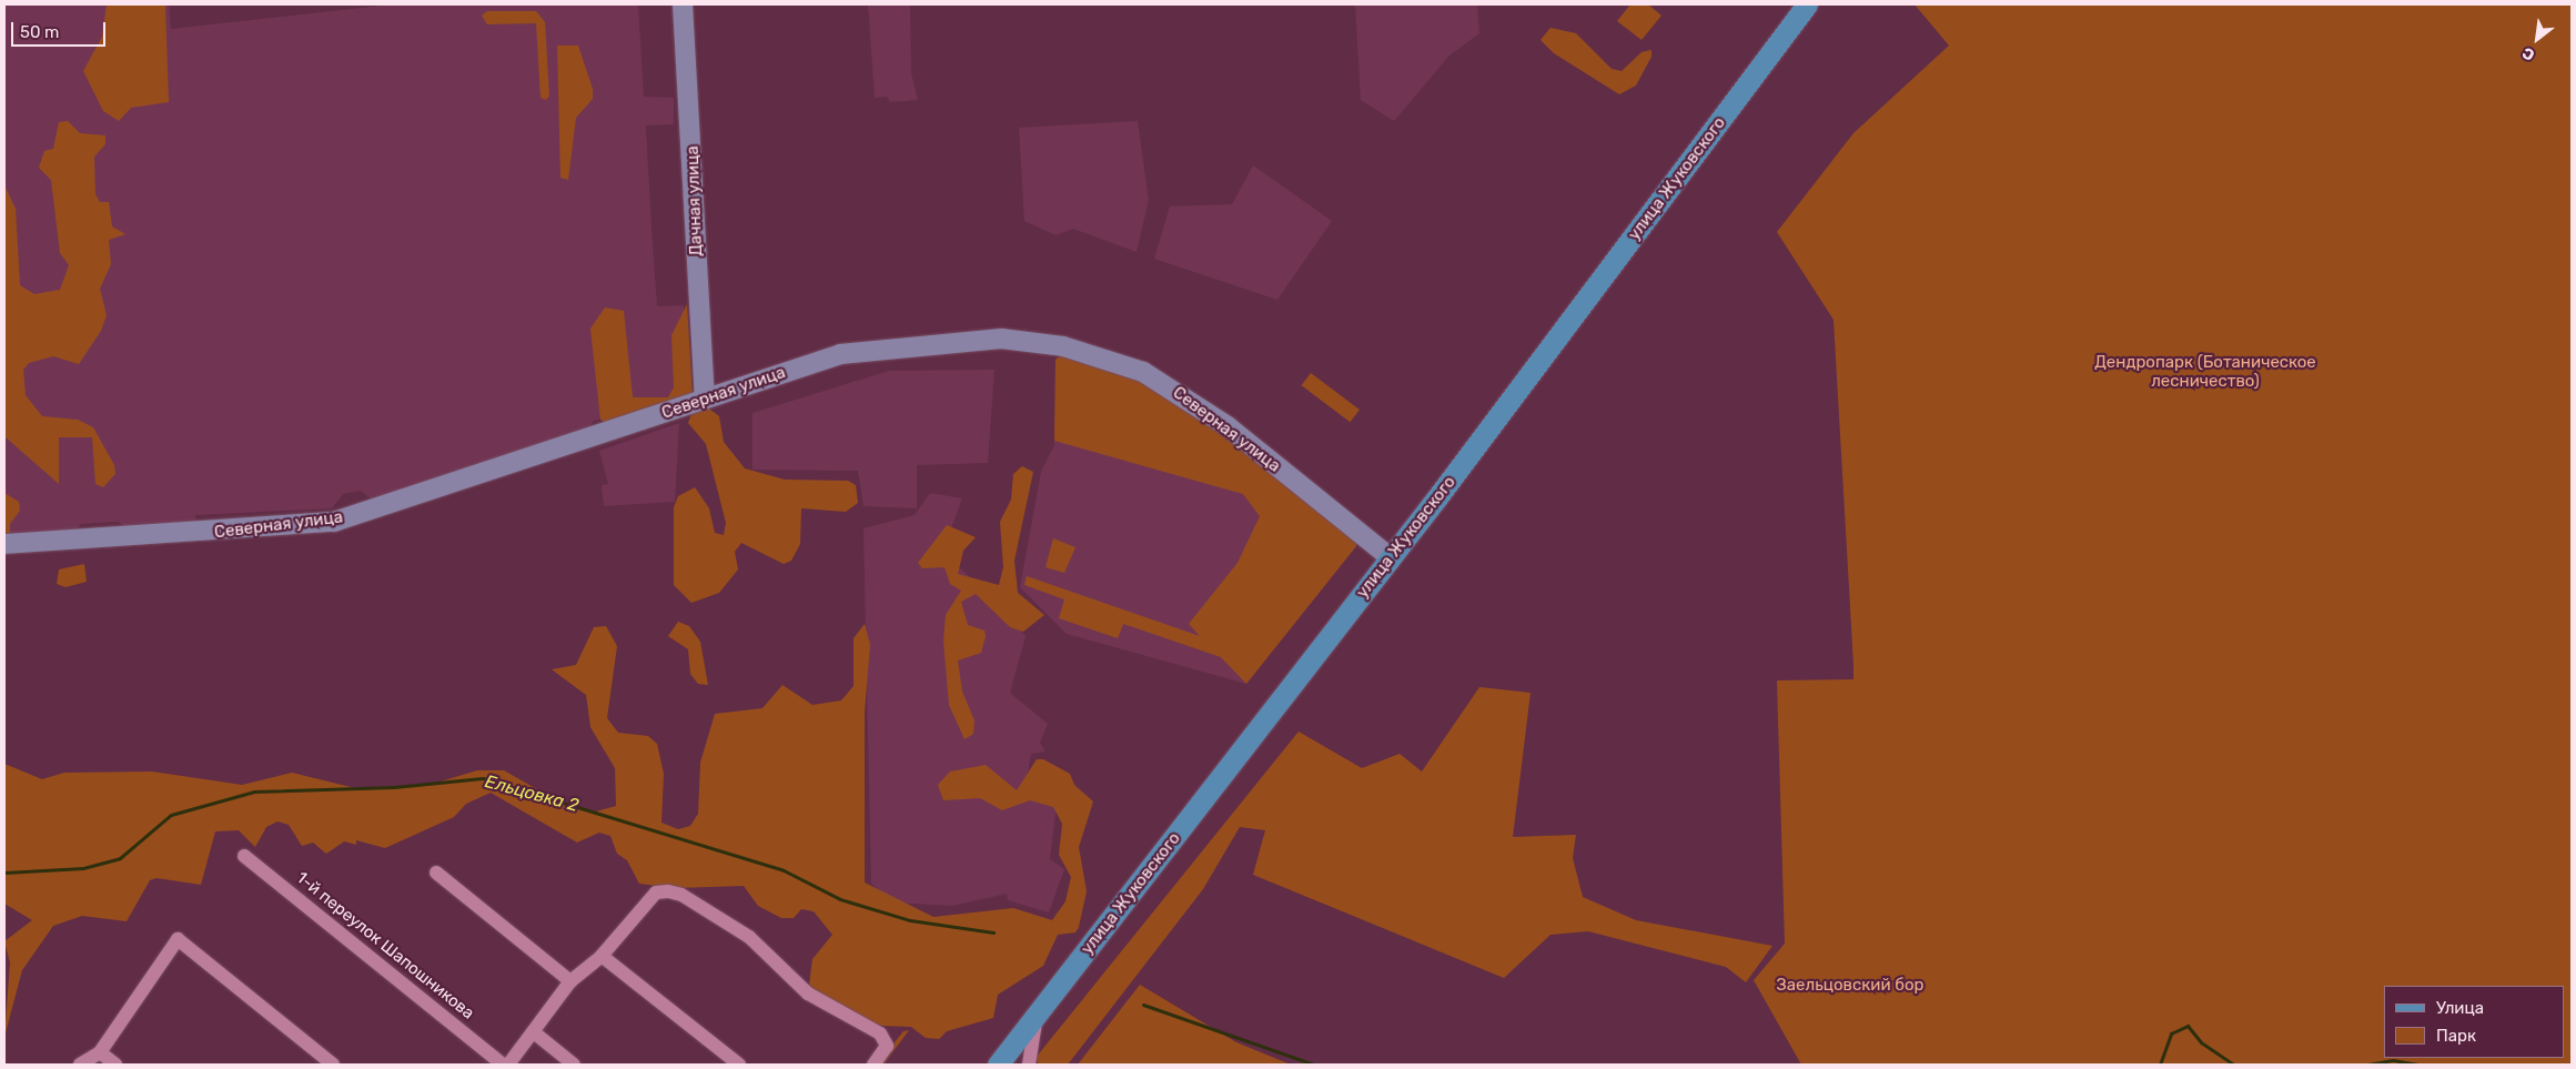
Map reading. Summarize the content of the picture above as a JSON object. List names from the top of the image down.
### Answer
{
  "streets": {
    "main road": ["улица Жуковского"],
    "street": ["Дачная улица", "Северная улица", "1-й переулок Шапошникова"]
  },
  "crossings": [
    ["улица Жуковского", "Северная улица"],
    ["Дачная улица", "Северная улица"]
  ],
  "water": ["Ельцовка 2"],
  "parks": ["Дендропарк (Ботаническое лесничество)", "Заельцовский бор"],
  "legend": ["Улица", "Парк"],
  "scale_bar": "50 m",
  "north": "bottom left"
}
